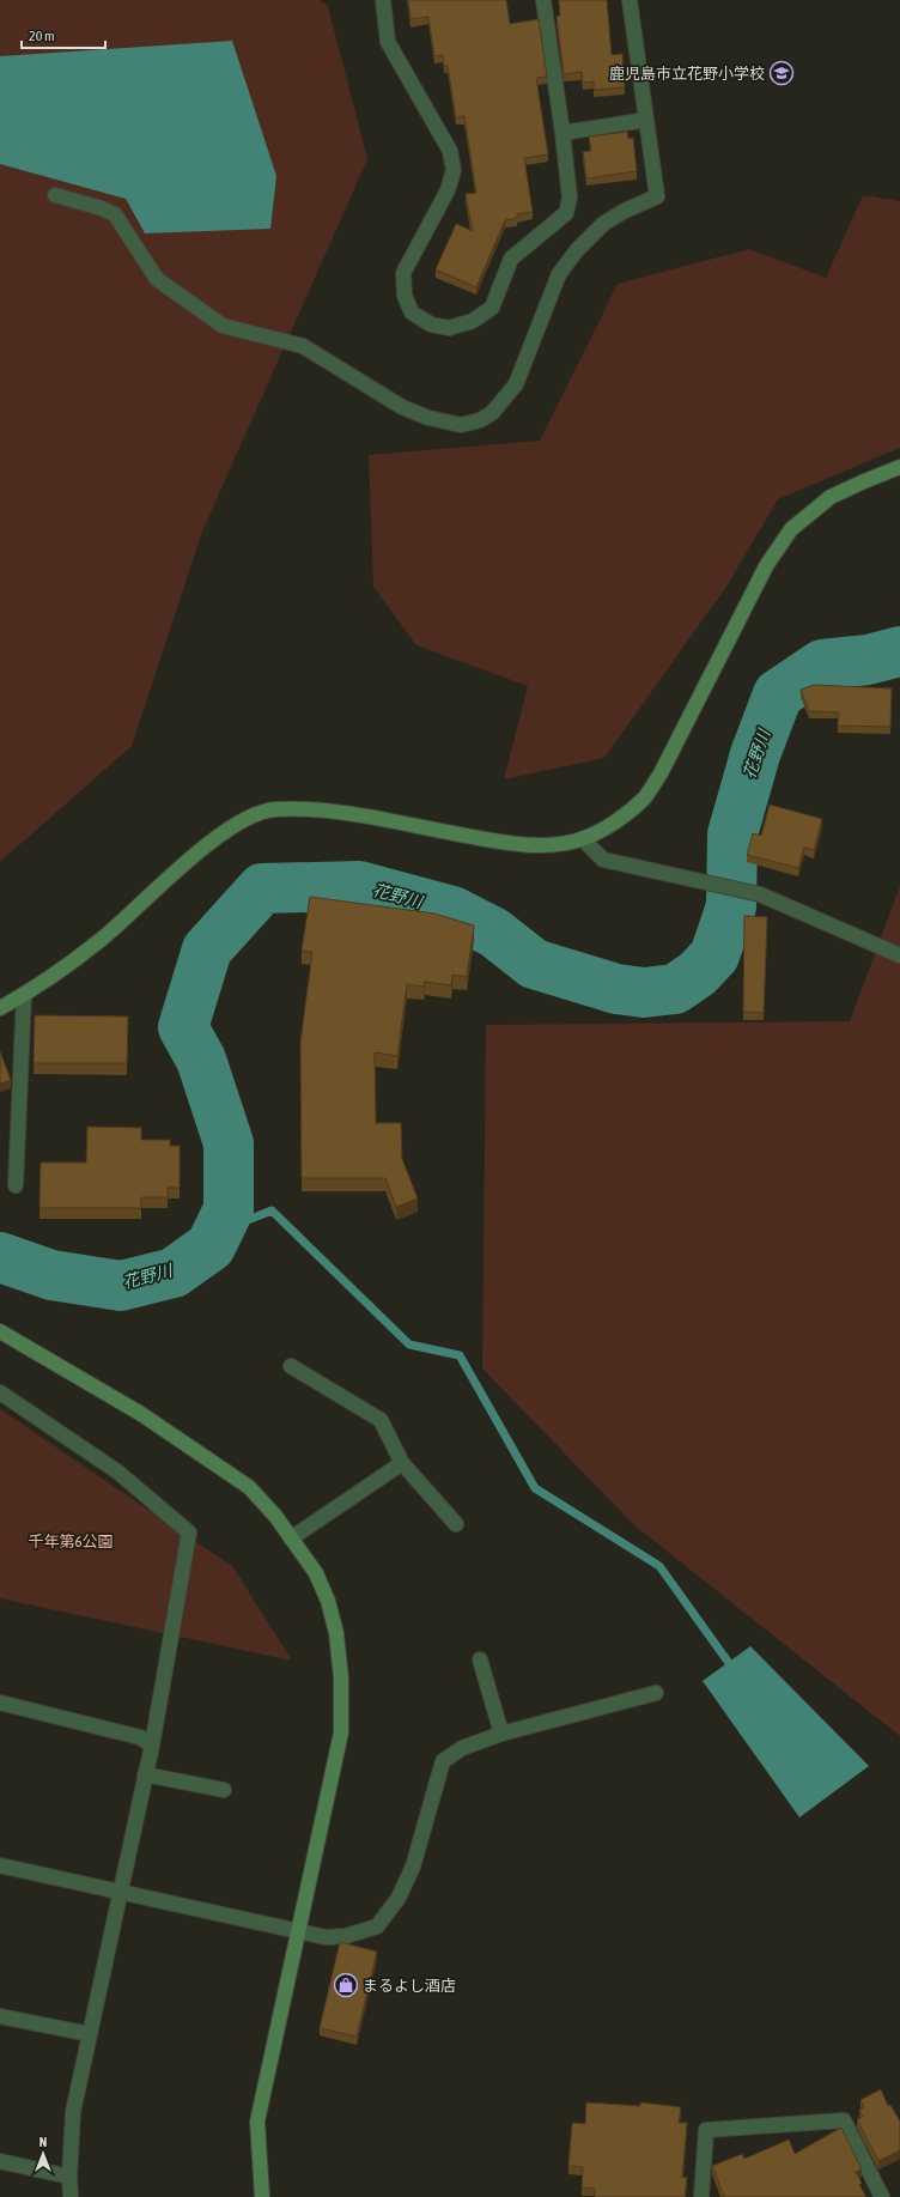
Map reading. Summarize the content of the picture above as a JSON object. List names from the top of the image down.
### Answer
{
  "water": ["花野川"],
  "parks": ["千年第6公園"],
  "places": {
    "school or university": ["鹿児島市立花野小学校"],
    "shop": ["まるよし酒店"]
  },
  "scale_bar": "20 m",
  "north": "top"
}
